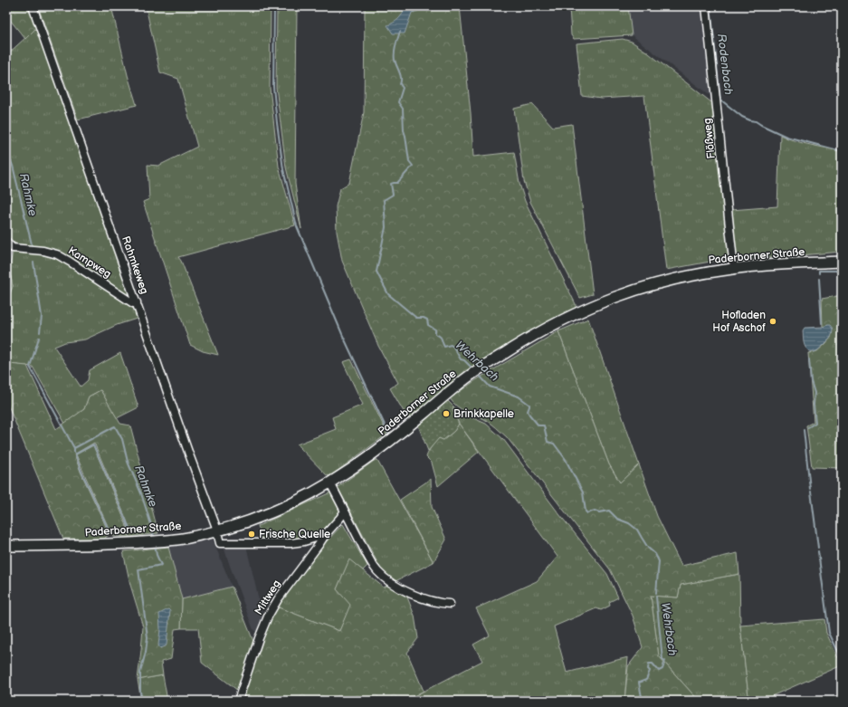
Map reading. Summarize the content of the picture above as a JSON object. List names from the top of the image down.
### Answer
{
  "streets": {
    "main road": ["Paderborner Straße"],
    "street": [
      "Flößweg",
      "Kampweg",
      "Rahmkeweg",
      "Mittweg"
    ]
  },
  "crossings": [
    ["Flößweg", "Paderborner Straße"],
    ["Paderborner Straße", "Rahmkeweg"],
    ["Kampweg", "Rahmkeweg"]
  ],
  "water": ["Rodenbach", "Rahmke", "Wehrbach"],
  "places": ["Hofladen Hof Aschof", "Brinkkapelle", "Frische Quelle"]
}
